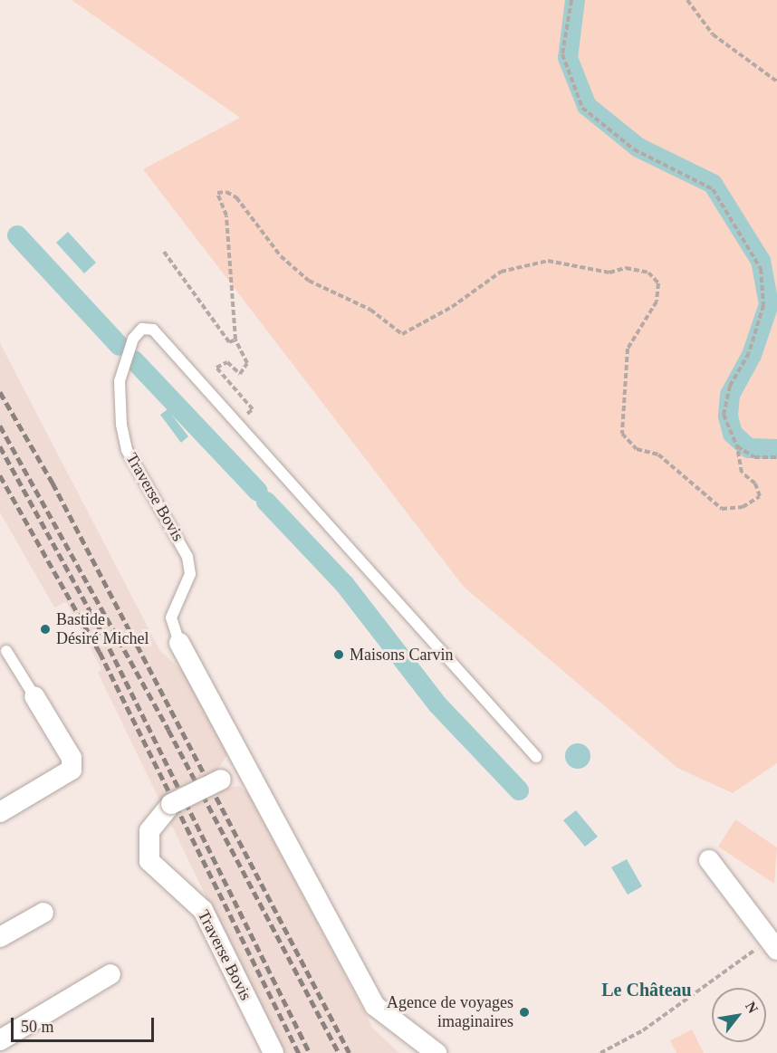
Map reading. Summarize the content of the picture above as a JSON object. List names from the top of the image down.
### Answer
{
  "streets": {
    "street": ["Traverse Bovis"]
  },
  "districts": ["Le Château"],
  "places": ["Bastide Désiré Michel", "Maisons Carvin", "Agence de voyages imaginaires"],
  "scale_bar": "50 m",
  "north": "top right"
}
